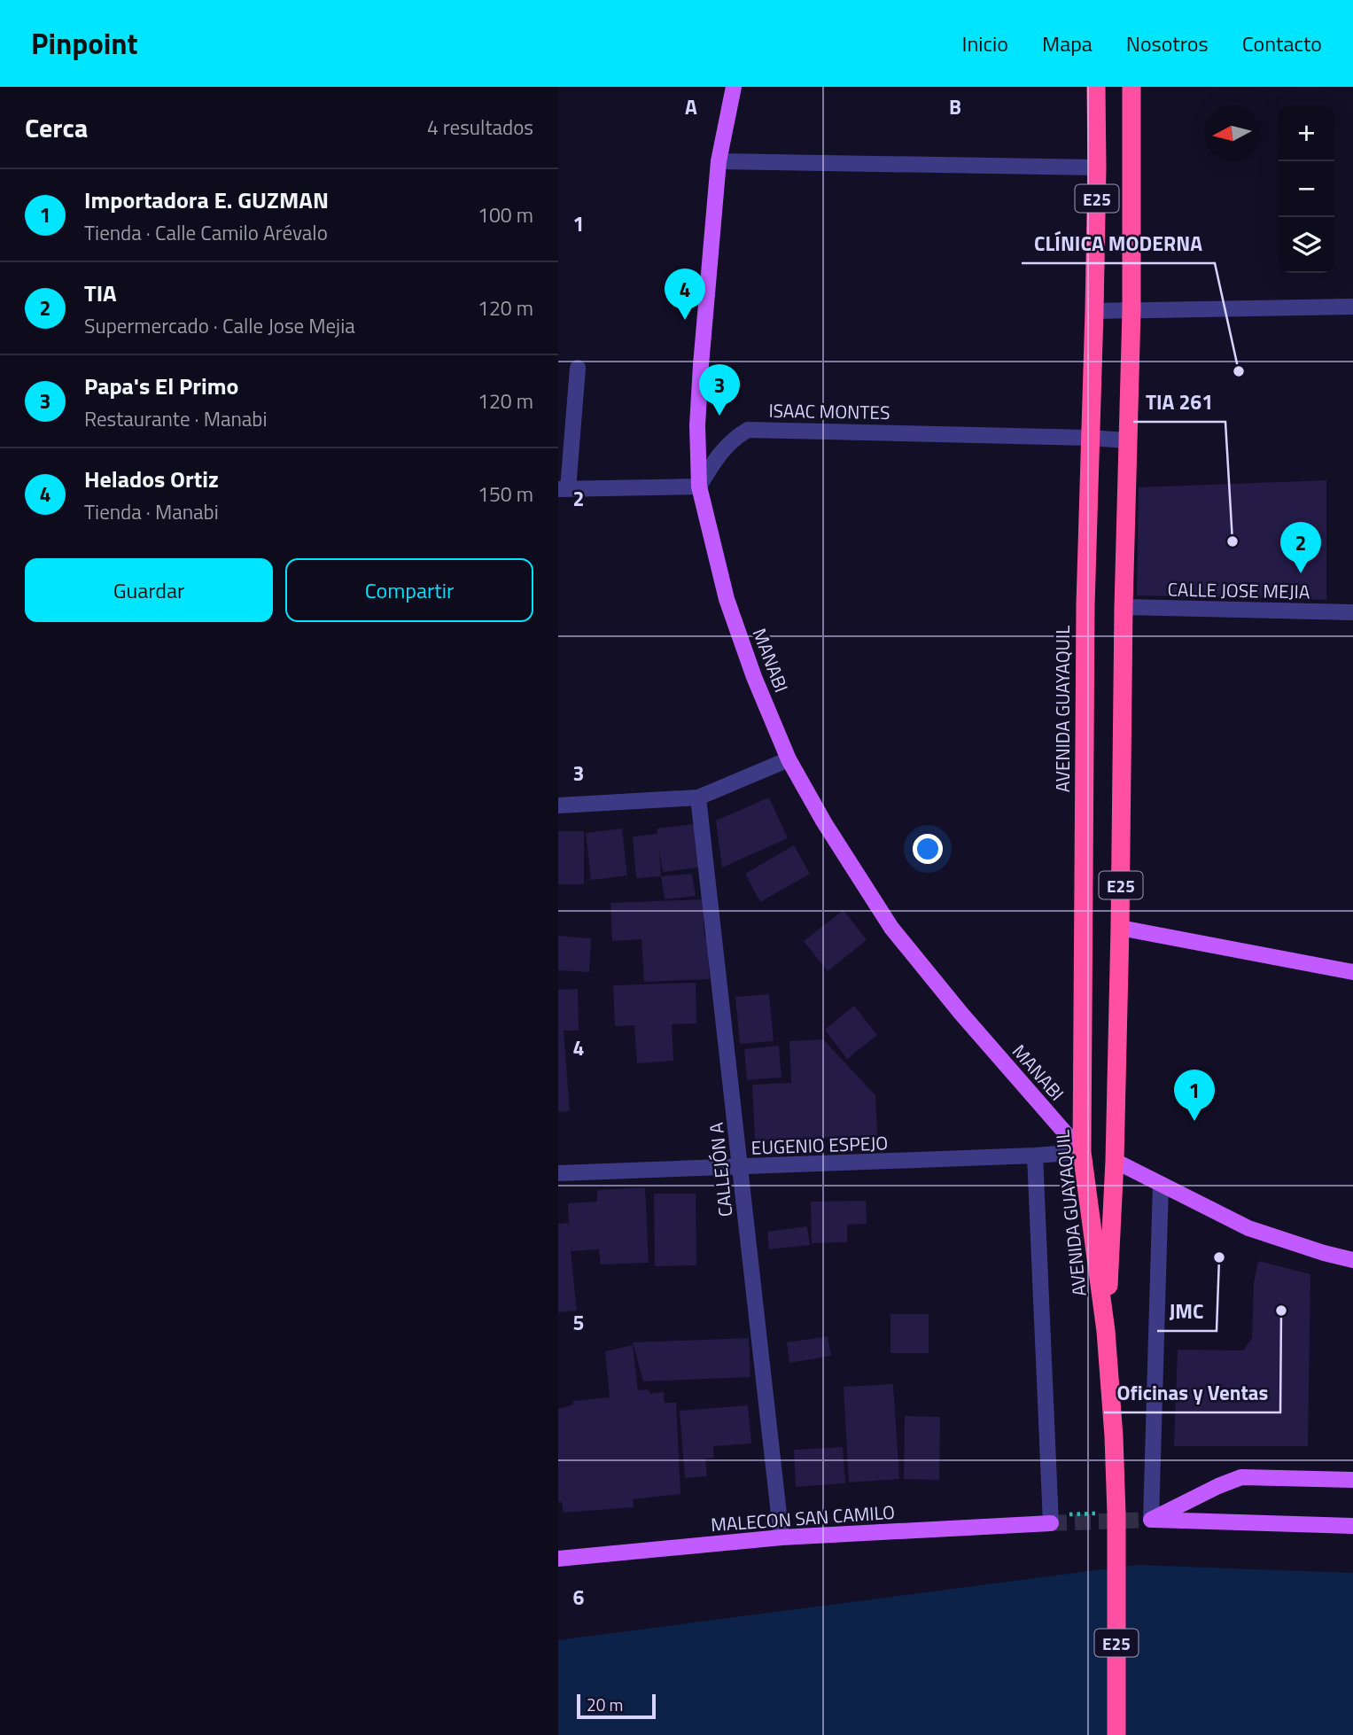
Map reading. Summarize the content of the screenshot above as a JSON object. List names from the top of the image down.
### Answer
{
  "streets": {
    "highway": ["E25", "AVENIDA GUAYAQUIL"],
    "main road": ["MANABI", "MALECON SAN CAMILO"],
    "street": [
      "ISAAC MONTES",
      "CALLE JOSE MEJIA",
      "EUGENIO ESPEJO",
      "CALLEJÓN A"
    ]
  },
  "crossings": [
    ["ISAAC MONTES", "MANABI"],
    ["ISAAC MONTES", "AVENIDA GUAYAQUIL"],
    ["CALLE JOSE MEJIA", "AVENIDA GUAYAQUIL"],
    ["MANABI", "AVENIDA GUAYAQUIL"],
    ["MANABI", "EUGENIO ESPEJO"],
    ["AVENIDA GUAYAQUIL", "EUGENIO ESPEJO"],
    ["EUGENIO ESPEJO", "CALLEJÓN A"],
    ["CALLEJÓN A", "MALECON SAN CAMILO"]
  ],
  "places": [
    "CLÍNICA MODERNA",
    "TIA 261",
    "JMC",
    "Oficinas y Ventas"
  ],
  "scale_bar": "20 m",
  "north": "left",
  "page": {
    "header": "Pinpoint",
    "nav": [
      "Inicio",
      "Mapa",
      "Nosotros",
      "Contacto"
    ],
    "heading": ["Cerca", "4 resultados"],
    "map_buttons": ["+", "−"],
    "list": [
      {
        "mark": "1",
        "name": "Importadora E. GUZMAN",
        "note": "Tienda · Calle Camilo Arévalo",
        "value": "100 m"
      },
      {
        "mark": "2",
        "name": "TIA",
        "note": "Supermercado · Calle Jose Mejia",
        "value": "120 m"
      },
      {
        "mark": "3",
        "name": "Papa's El Primo",
        "note": "Restaurante · Manabi",
        "value": "120 m"
      },
      {
        "mark": "4",
        "name": "Helados Ortiz",
        "note": "Tienda · Manabi",
        "value": "150 m"
      }
    ],
    "pins": [
      "4",
      "3",
      "2",
      "1"
    ],
    "buttons": ["Guardar", "Compartir"],
    "scale": "20 m"
  },
  "grid": {
    "columns": ["A", "B"],
    "rows": [
      "1",
      "2",
      "3",
      "4",
      "5",
      "6"
    ]
  }
}
